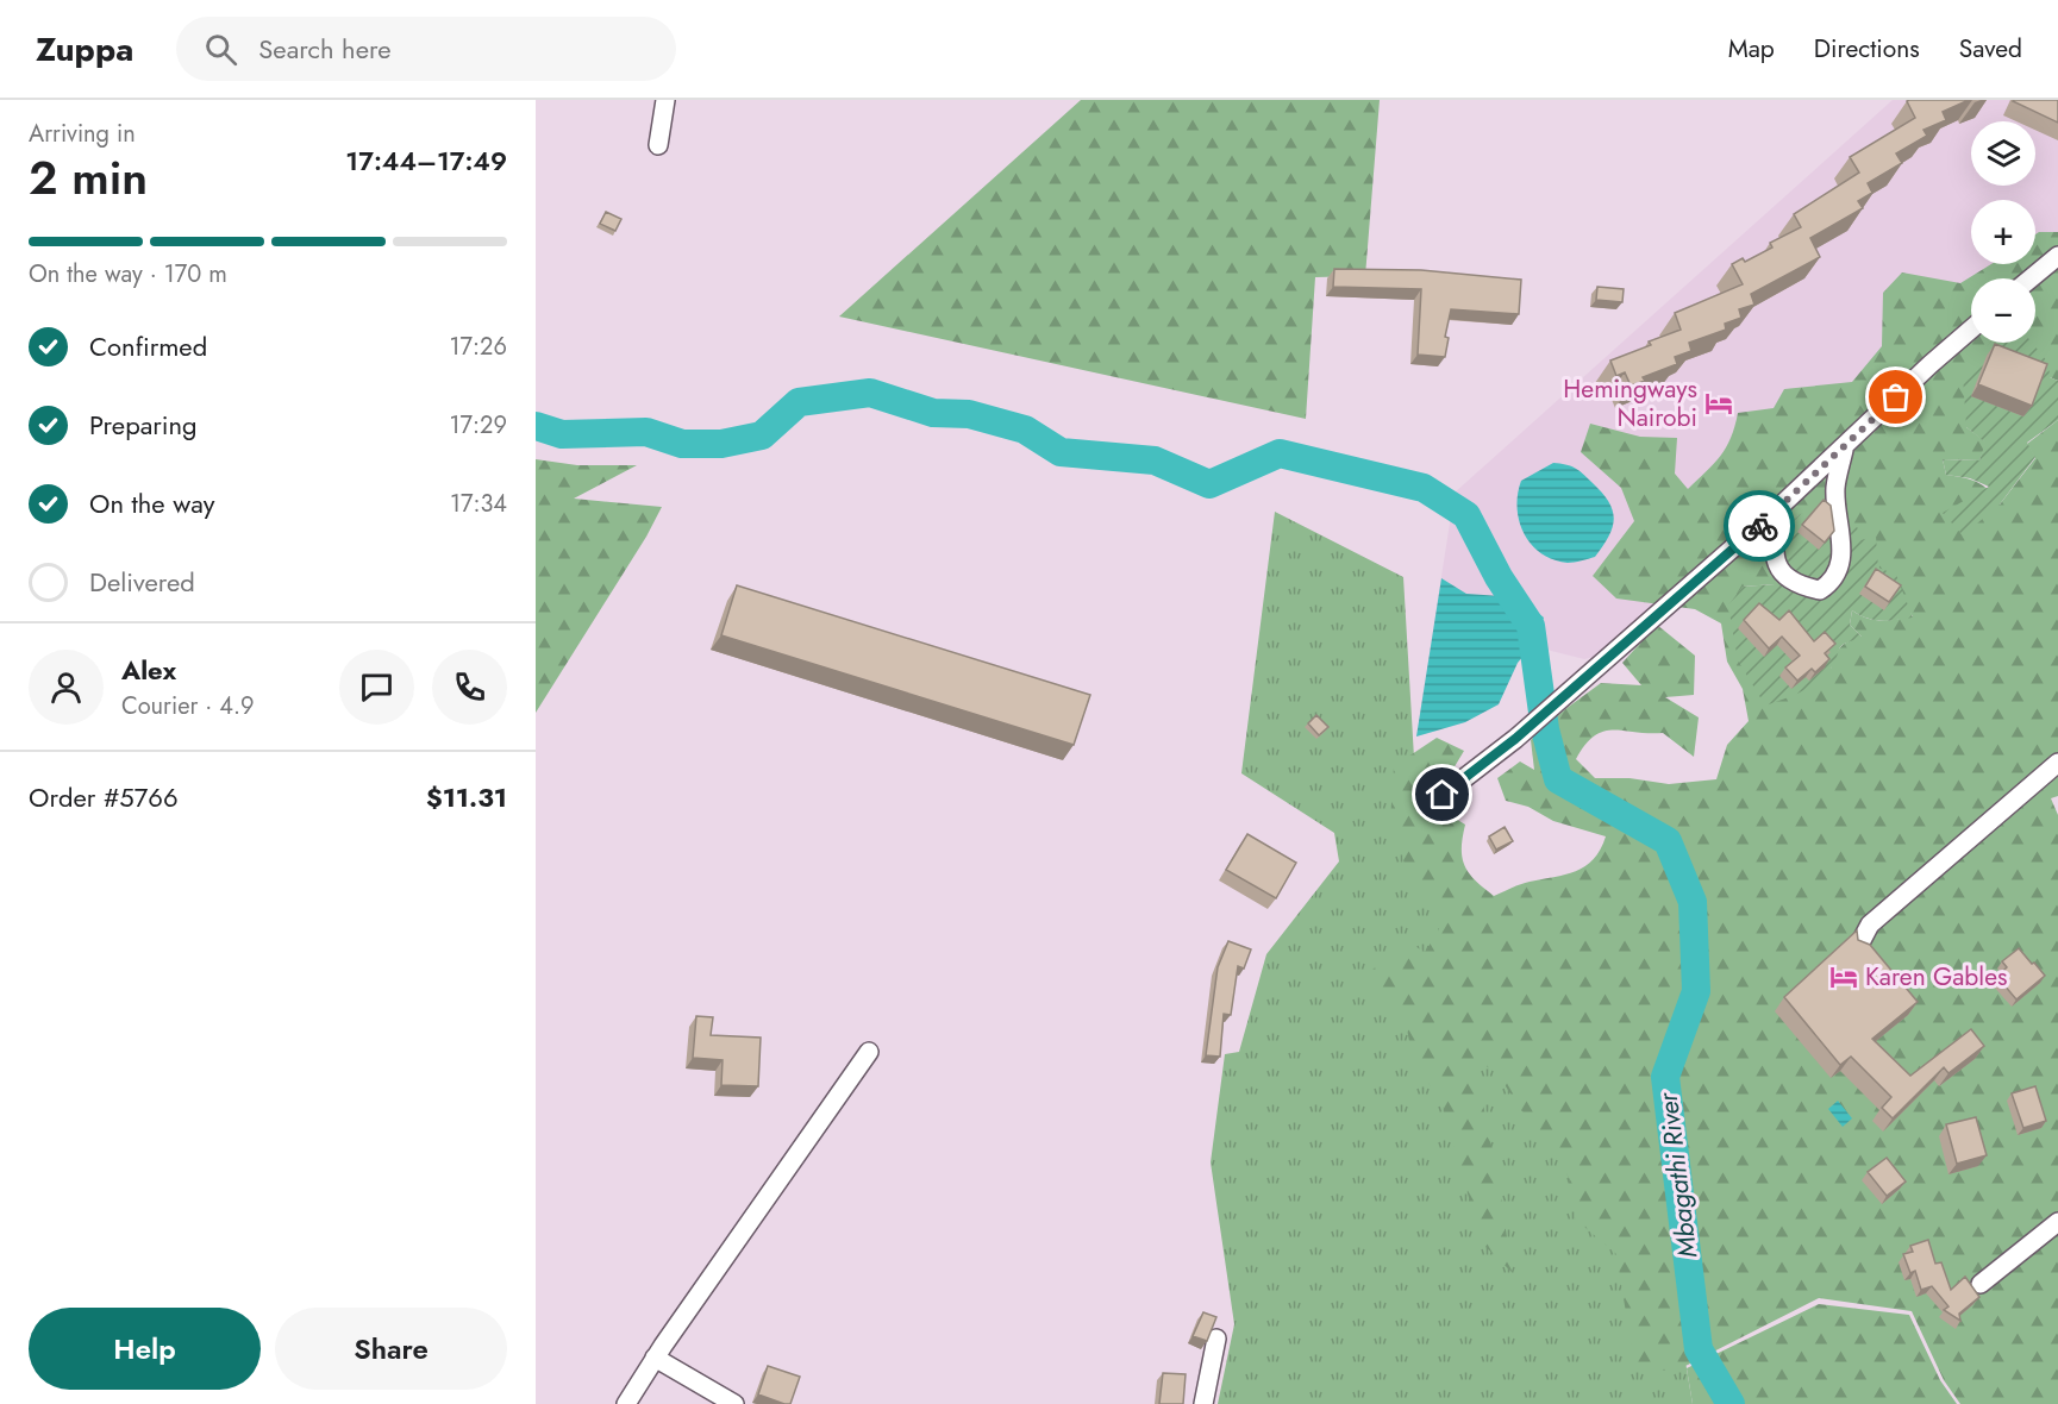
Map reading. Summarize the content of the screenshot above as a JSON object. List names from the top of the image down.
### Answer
{
  "water": ["Mbagathi River"],
  "places": {
    "hotel": ["Hemingways Nairobi", "Karen Gables"]
  },
  "page": {
    "header": "Zuppa",
    "search": "Search here",
    "nav": ["Map", "Directions", "Saved"],
    "heading": ["2 min", "Arriving in", "17:44–17:49"],
    "panel": [
      "Alex",
      "Courier · 4.9",
      "Order #5766",
      "$11.31"
    ],
    "map_buttons": ["+", "−"],
    "bar": "On the way · 170 m",
    "list": [
      ["Confirmed", "17:26"],
      ["Preparing", "17:29"],
      ["On the way", "17:34"],
      "Delivered"
    ],
    "buttons": ["Help", "Share"]
  }
}
